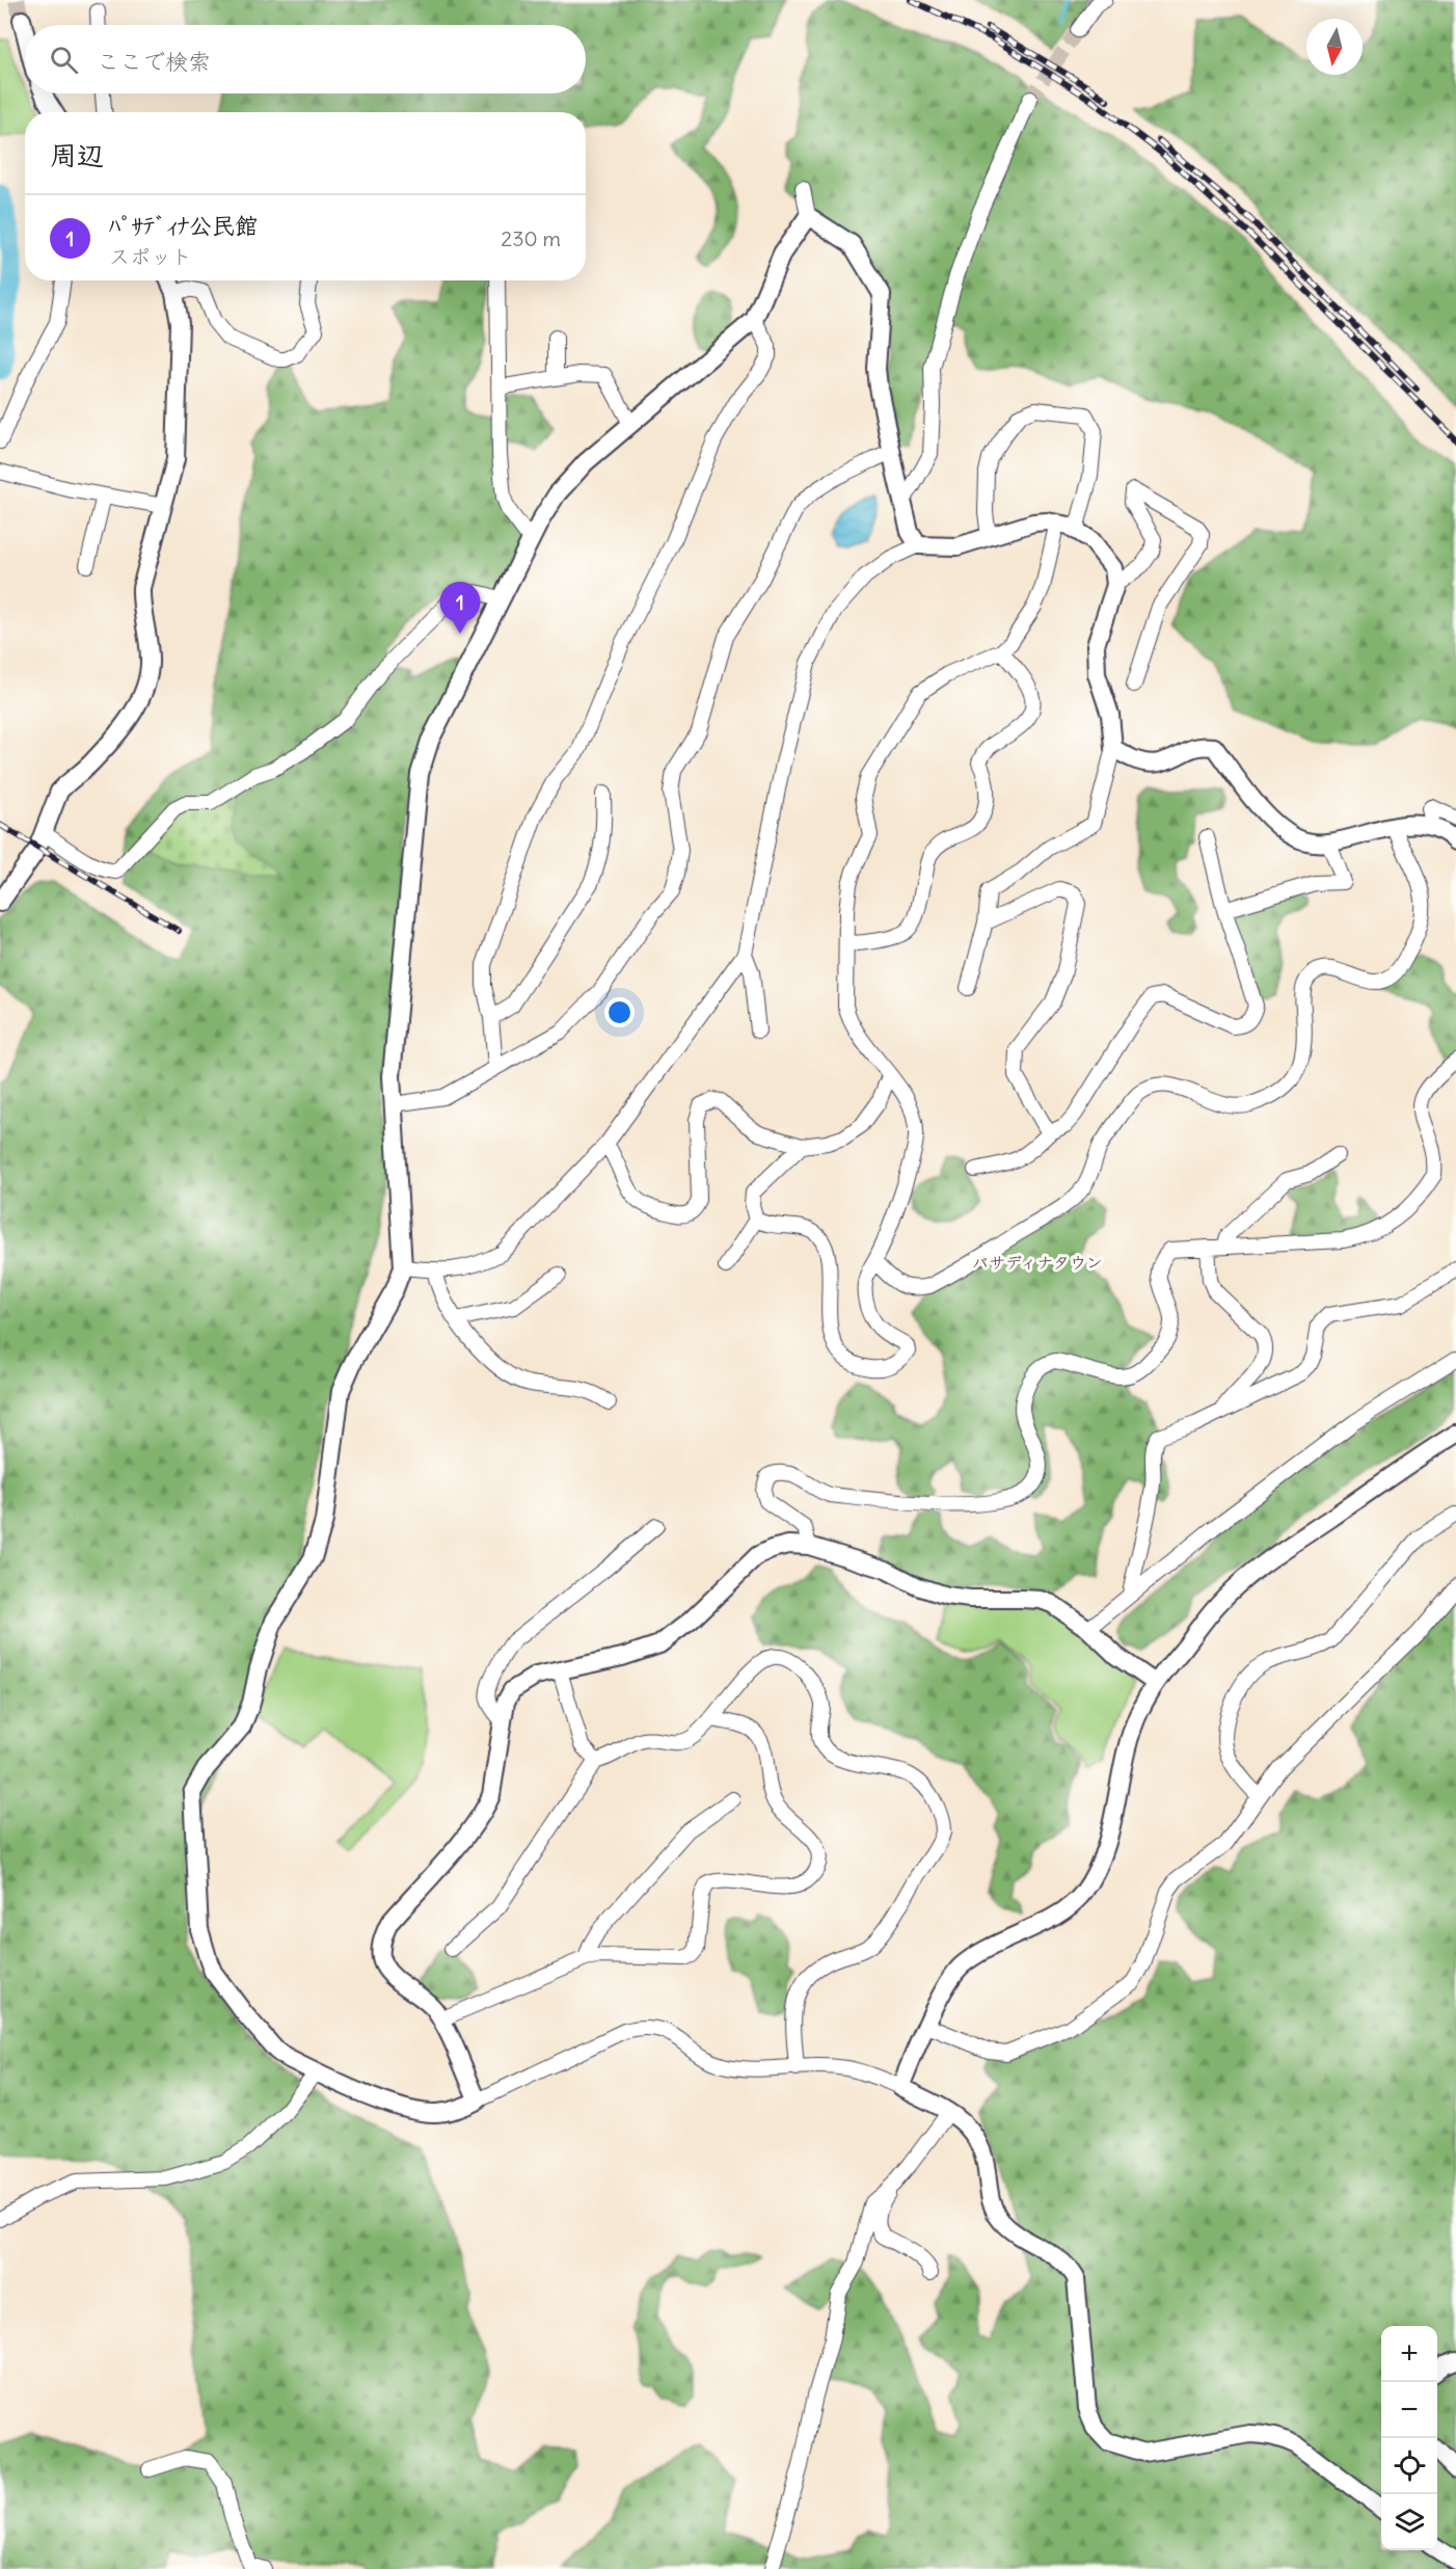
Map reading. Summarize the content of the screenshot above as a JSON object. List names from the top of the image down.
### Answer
{
  "districts": ["パサディナタウン"],
  "north": "bottom",
  "page": {
    "search": "ここで検索",
    "heading": "周辺",
    "list": [
      {
        "mark": "1",
        "name": "ﾊﾟｻﾃﾞｨﾅ公民館",
        "note": "スポット",
        "value": "230 m"
      }
    ],
    "pins": "1",
    "map_buttons": ["+", "−"]
  }
}
